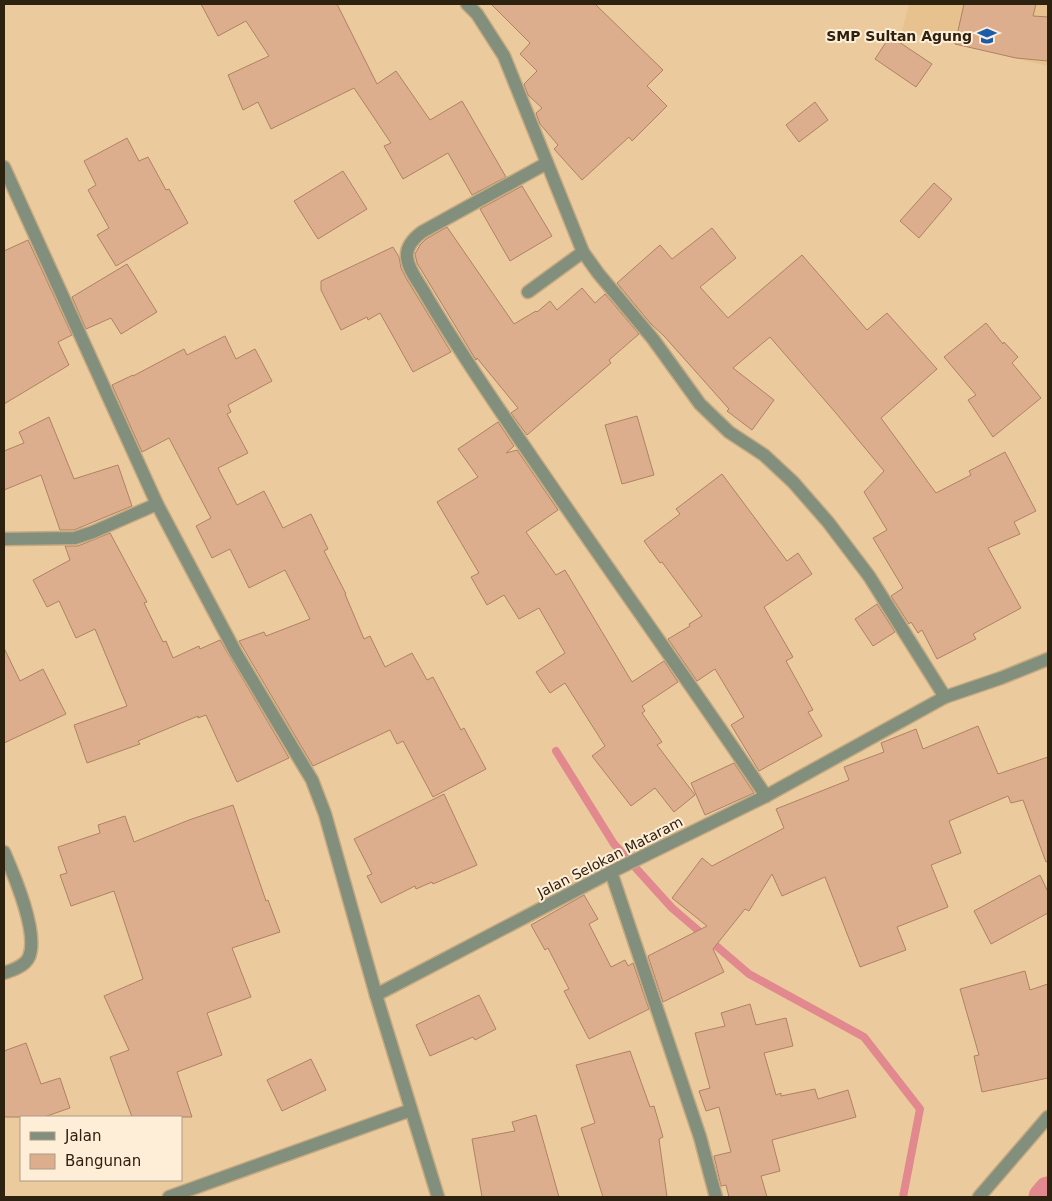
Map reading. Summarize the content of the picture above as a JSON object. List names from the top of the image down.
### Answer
{
  "streets": {
    "street": ["Jalan Selokan Mataram"]
  },
  "places": {
    "school or university": ["SMP Sultan Agung"]
  },
  "legend": ["Jalan", "Bangunan"]
}
